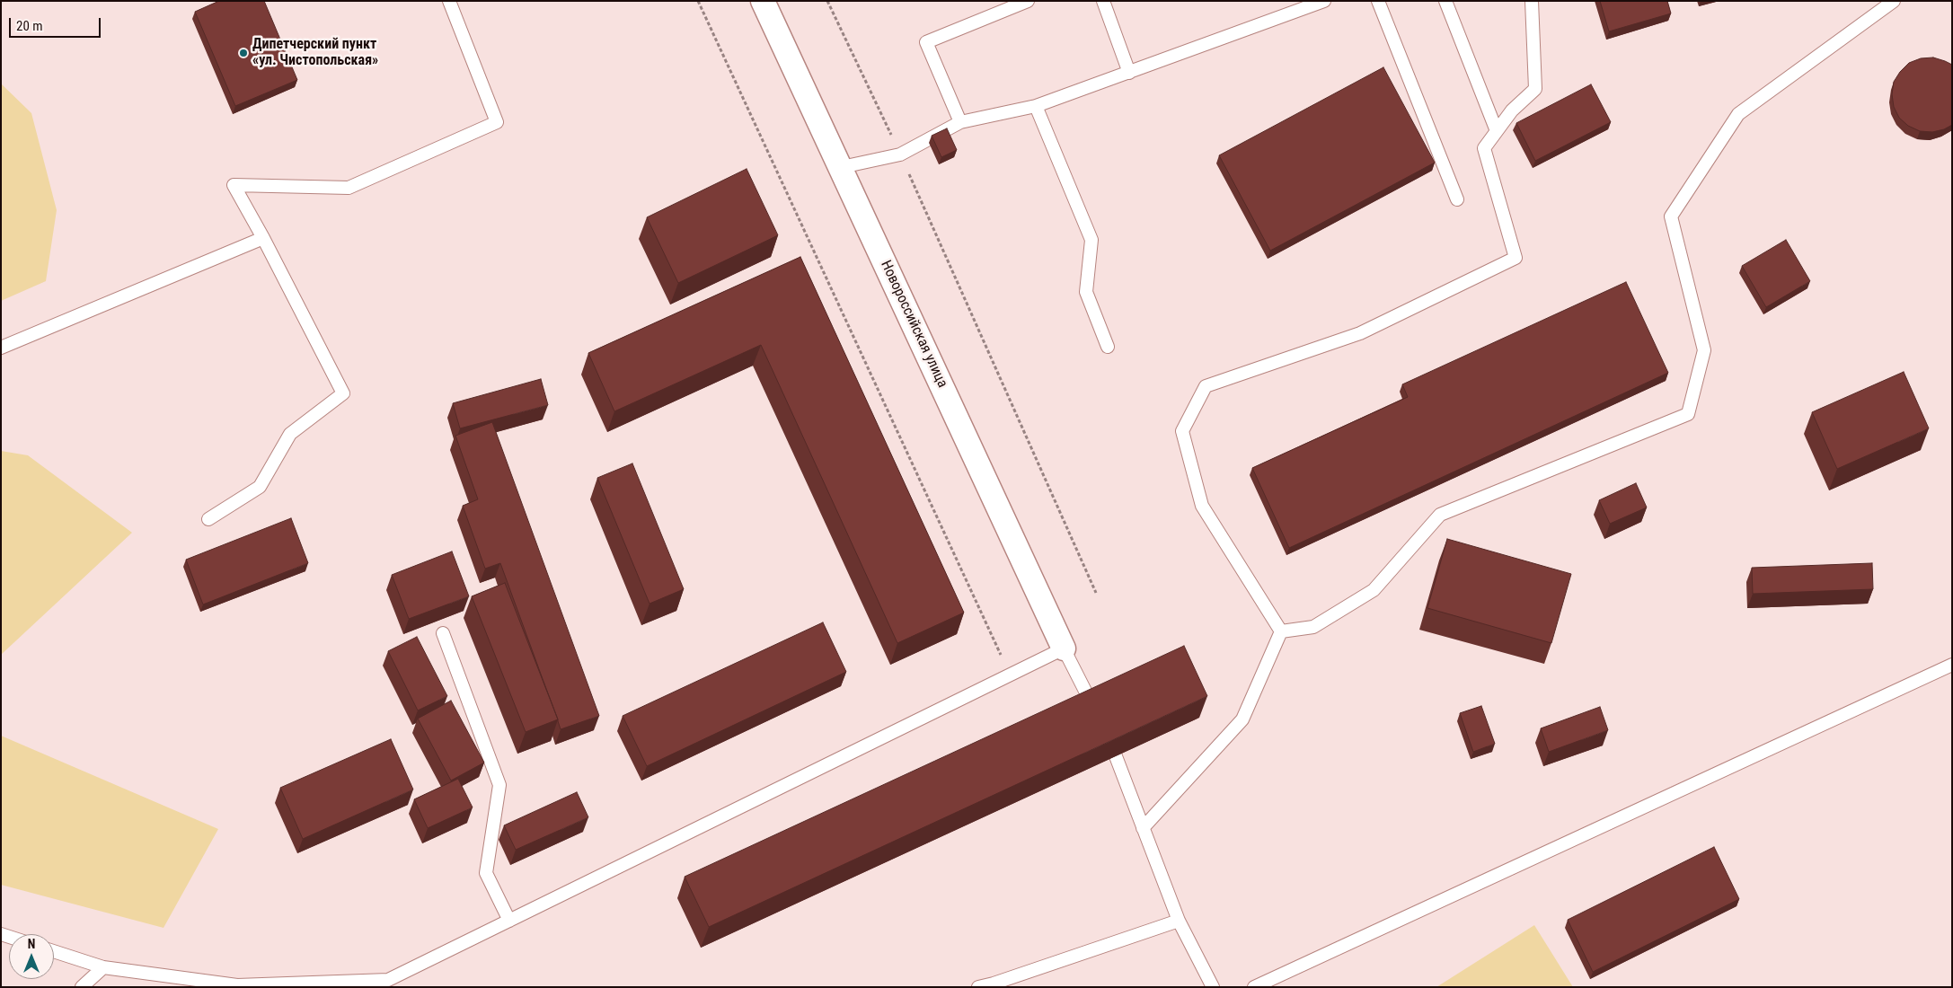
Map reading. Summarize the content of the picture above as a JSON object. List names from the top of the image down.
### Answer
{
  "streets": {
    "street": ["Новороссийская улица"]
  },
  "places": ["Дипетчерский пункт «ул. Чистопольская»"],
  "scale_bar": "20 m",
  "north": "top"
}
